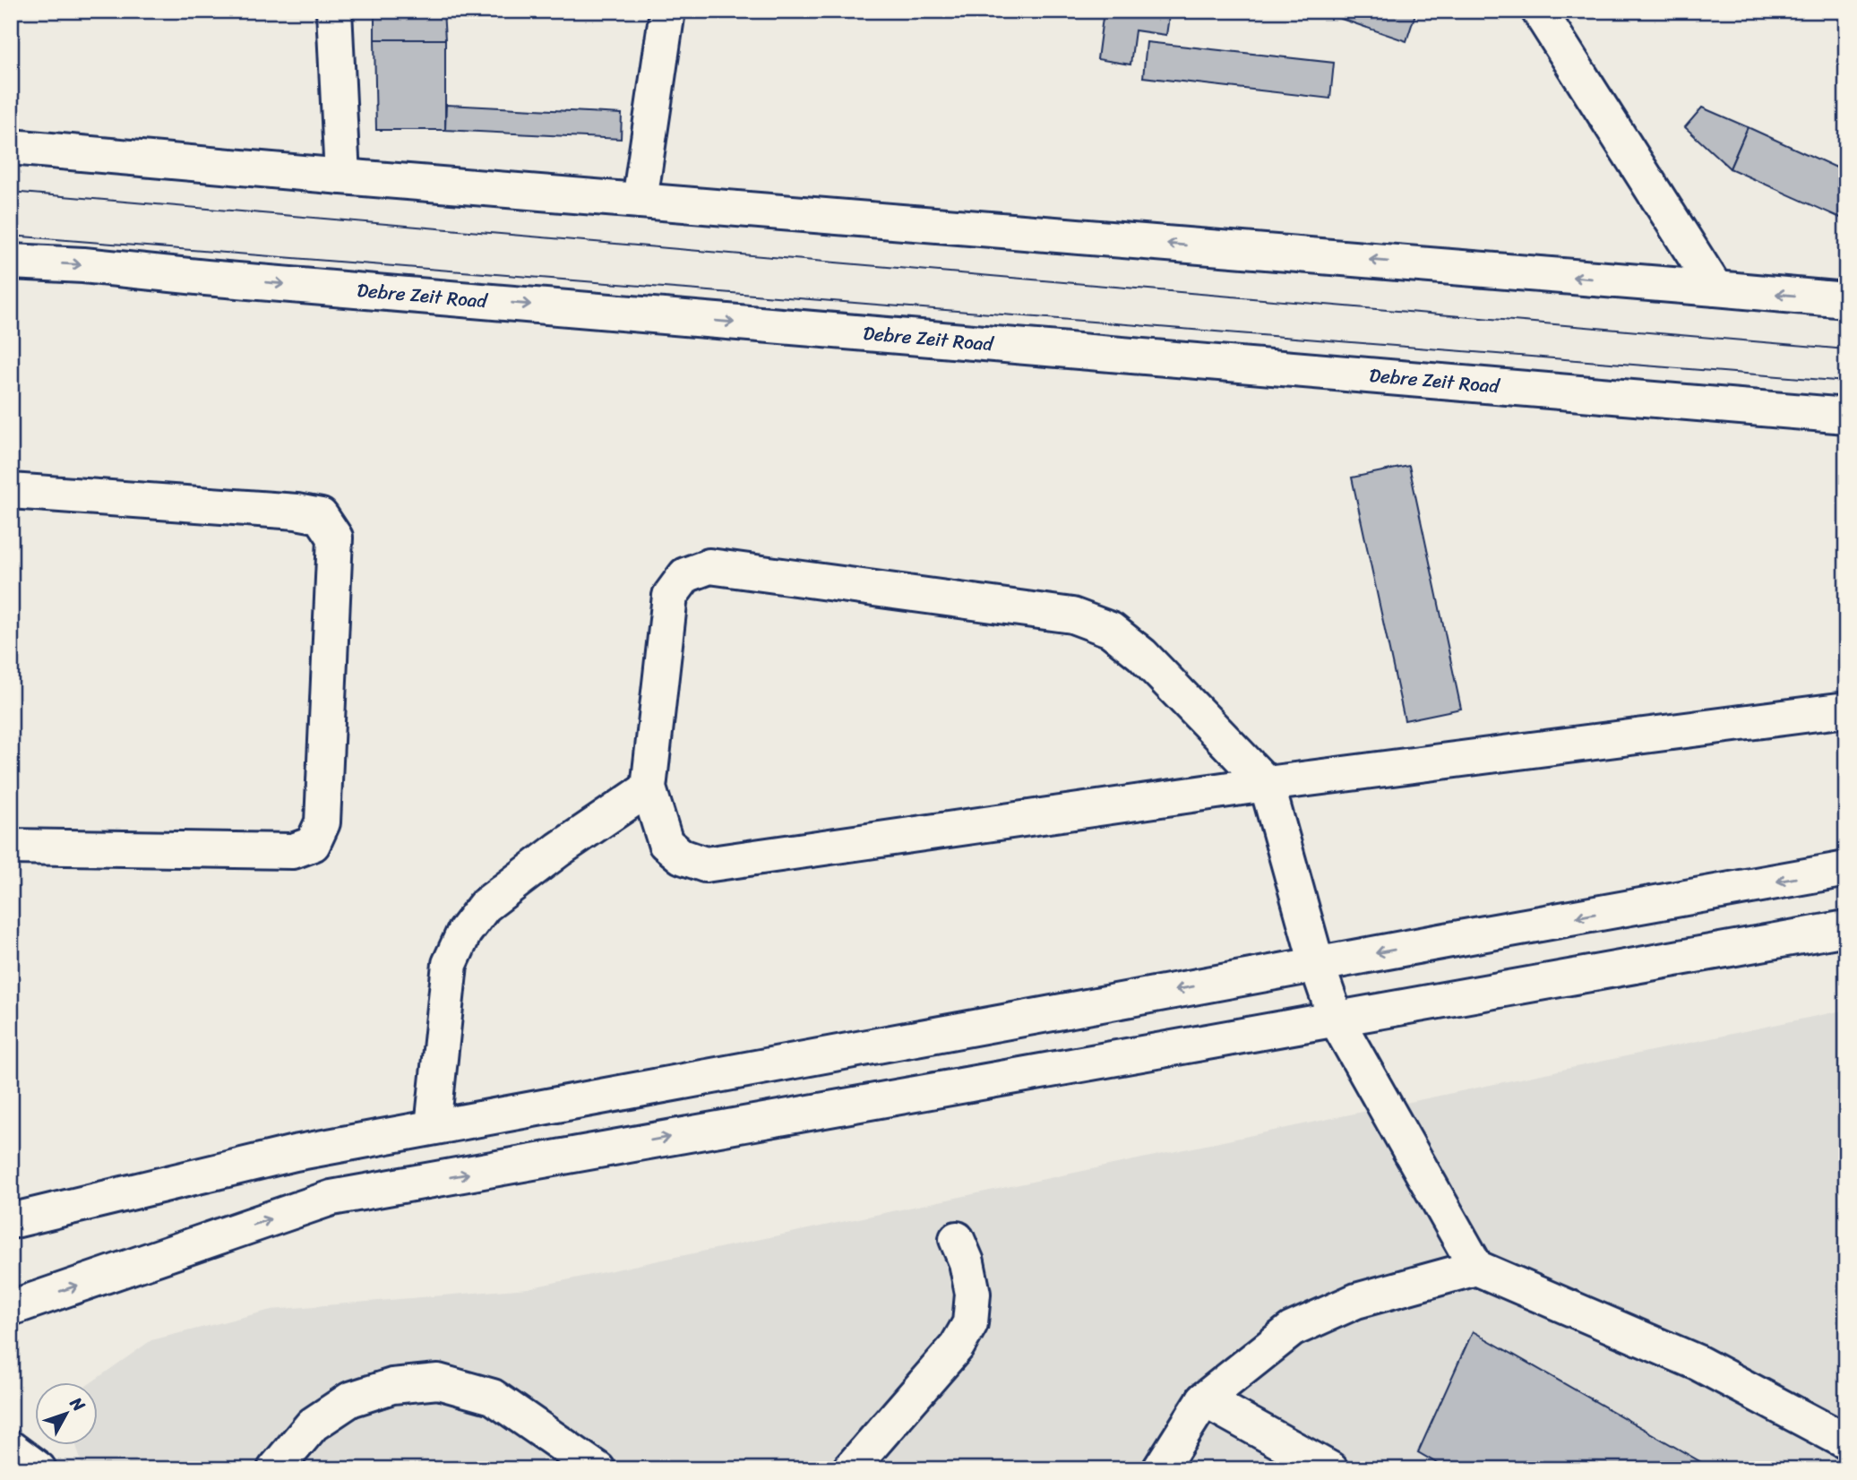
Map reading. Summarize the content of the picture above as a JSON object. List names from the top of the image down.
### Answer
{
  "streets": {
    "main road": ["Debre Zeit Road"]
  },
  "north": "top right"
}
